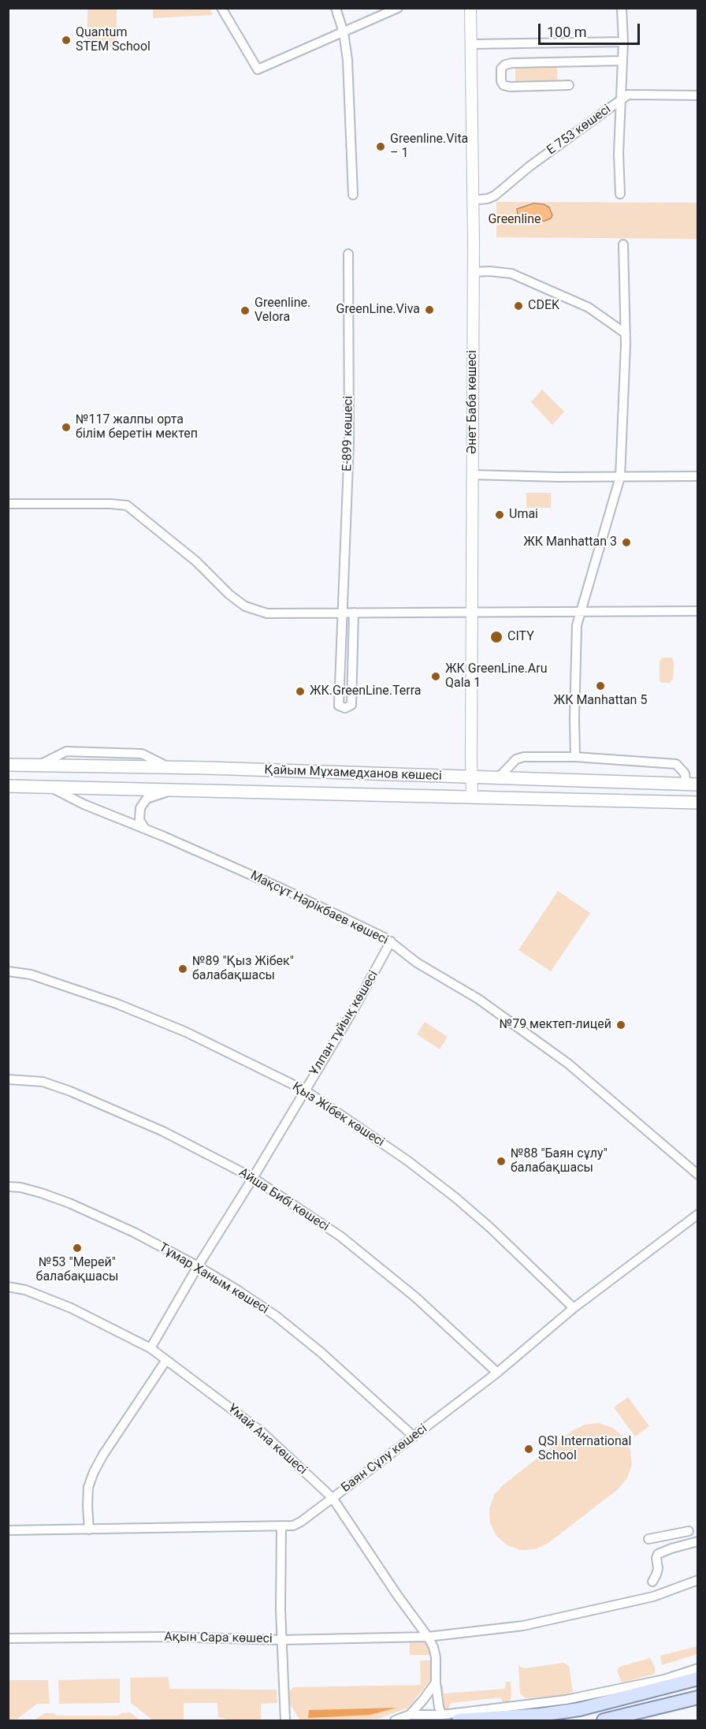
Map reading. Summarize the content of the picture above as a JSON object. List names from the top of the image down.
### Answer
{
  "streets": {
    "main road": ["Қайым Мұхамедханов көшесі"],
    "street": [
      "Е 753 көшесі",
      "Әнет Баба көшесі",
      "Е-899 көшесі",
      "Мақсұт Нәрікбаев көшесі",
      "Ұлпан тұйық көшесі",
      "Қыз Жібек көшесі",
      "Айша Бибі көшесі",
      "Тұмар Ханым көшесі",
      "Ұмай Ана көшесі",
      "Баян Сұлу көшесі",
      "Ақын Сара көшесі"
    ]
  },
  "crossings": [
    ["Е 753 көшесі", "Әнет Баба көшесі"],
    ["Әнет Баба көшесі", "Қайым Мұхамедханов көшесі"],
    ["Қайым Мұхамедханов көшесі", "Мақсұт Нәрікбаев көшесі"],
    ["Мақсұт Нәрікбаев көшесі", "Ұлпан тұйық көшесі"],
    ["Ұлпан тұйық көшесі", "Қыз Жібек көшесі"],
    ["Ұлпан тұйық көшесі", "Айша Бибі көшесі"],
    ["Ұлпан тұйық көшесі", "Тұмар Ханым көшесі"],
    ["Ұлпан тұйық көшесі", "Ұмай Ана көшесі"],
    ["Қыз Жібек көшесі", "Баян Сұлу көшесі"],
    ["Айша Бибі көшесі", "Баян Сұлу көшесі"],
    ["Тұмар Ханым көшесі", "Баян Сұлу көшесі"],
    ["Ұмай Ана көшесі", "Баян Сұлу көшесі"],
    ["Ұмай Ана көшесі", "Ақын Сара көшесі"]
  ],
  "parks": ["Greenline"],
  "places": [
    "Quantum STEM School",
    "Greenline.Vita – 1",
    "CDEK",
    "GreenLine.Viva",
    "Greenline. Velora",
    "№117 жалпы орта білім беретін мектеп",
    "Umai",
    "ЖК Manhattan 3",
    "CITY",
    "ЖК GreenLine.Aru Qala 1",
    "ЖК Manhattan 5",
    "ЖК.GreenLine.Terra",
    "№89 \"Қыз Жібек\" балабақшасы",
    "№79 мектеп-лицей",
    "№88 \"Баян сұлу\" балабақшасы",
    "№53 \"Мерей\" балабақшасы",
    "QSI International School"
  ],
  "scale_bar": "100 m"
}
